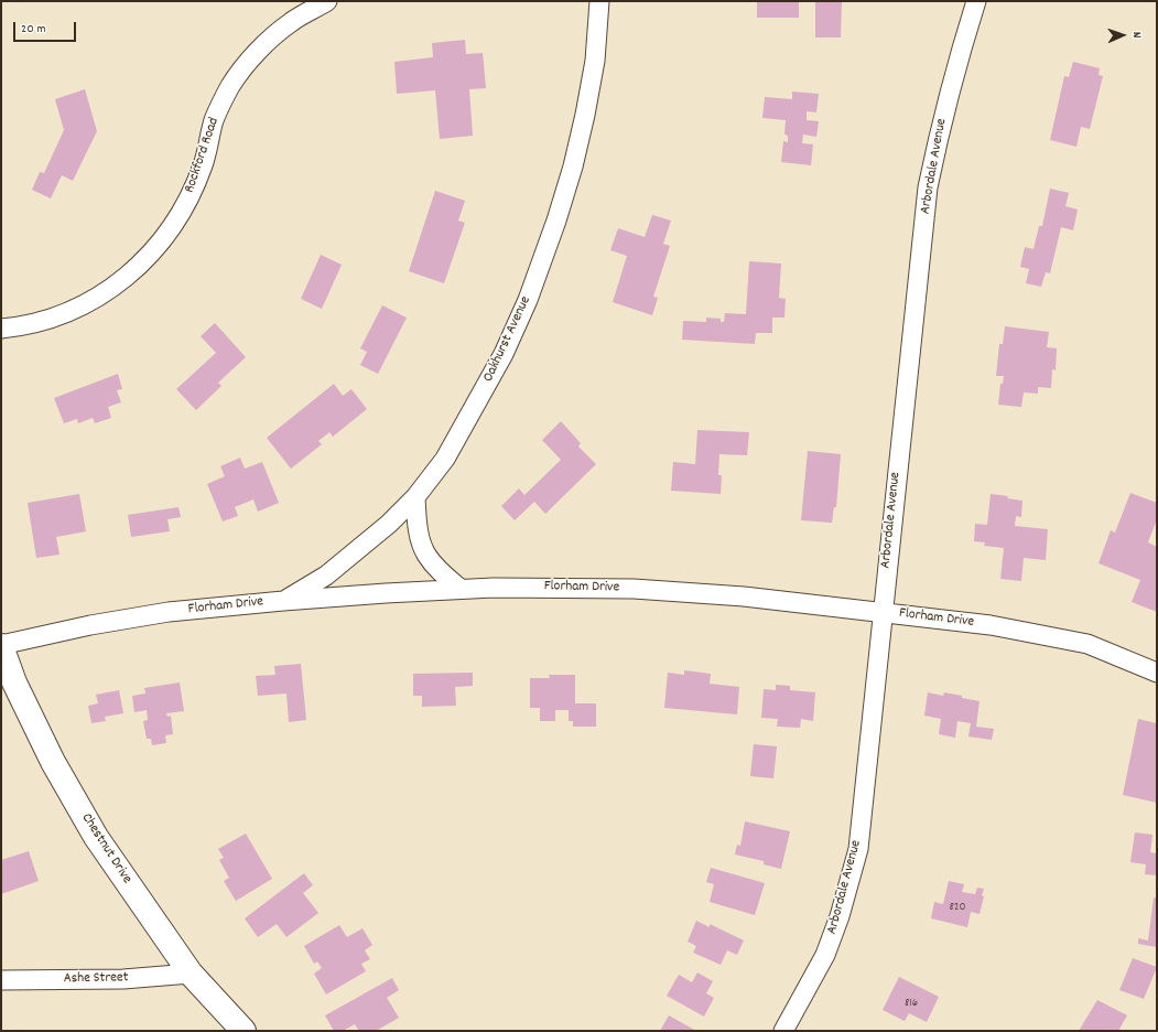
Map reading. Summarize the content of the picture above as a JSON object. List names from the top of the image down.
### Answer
{
  "streets": {
    "street": [
      "Rockford Road",
      "Arbordale Avenue",
      "Oakhurst Avenue",
      "Florham Drive",
      "Chestnut Drive",
      "Ashe Street"
    ]
  },
  "crossings": [
    ["Arbordale Avenue", "Florham Drive"],
    ["Oakhurst Avenue", "Florham Drive"],
    ["Florham Drive", "Chestnut Drive"],
    ["Chestnut Drive", "Ashe Street"]
  ],
  "house_numbers": ["820", "816"],
  "scale_bar": "20 m",
  "north": "right"
}
